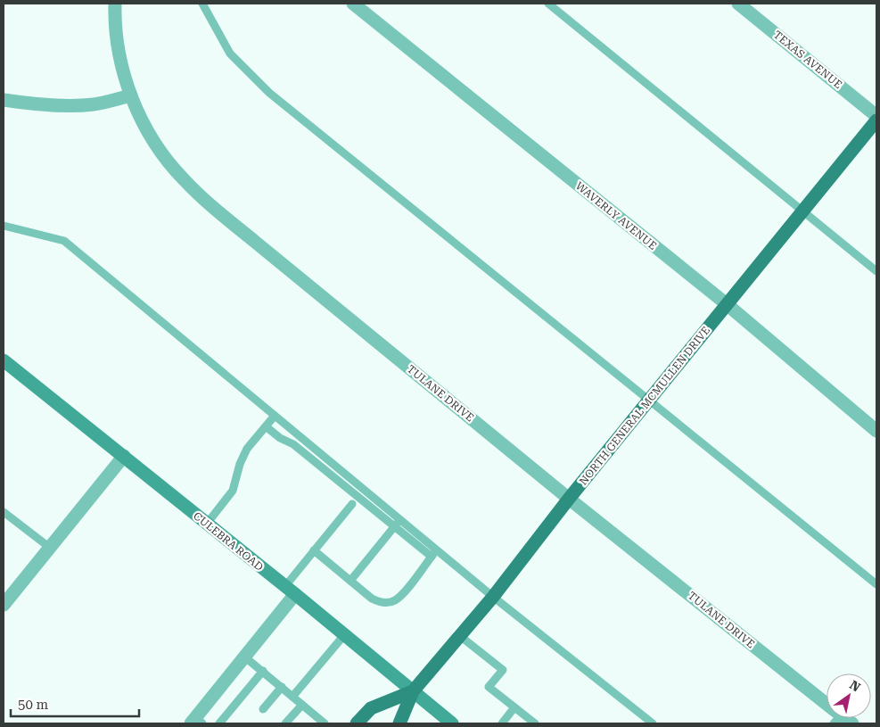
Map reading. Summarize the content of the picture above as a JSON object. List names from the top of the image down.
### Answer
{
  "streets": {
    "main road": ["NORTH GENERAL MCMULLEN DRIVE", "CULEBRA ROAD"],
    "street": ["TEXAS AVENUE", "WAVERLY AVENUE", "TULANE DRIVE"]
  },
  "crossings": [
    ["WAVERLY AVENUE", "NORTH GENERAL MCMULLEN DRIVE"],
    ["TULANE DRIVE", "NORTH GENERAL MCMULLEN DRIVE"],
    ["NORTH GENERAL MCMULLEN DRIVE", "CULEBRA ROAD"]
  ],
  "scale_bar": "50 m",
  "north": "top right"
}
